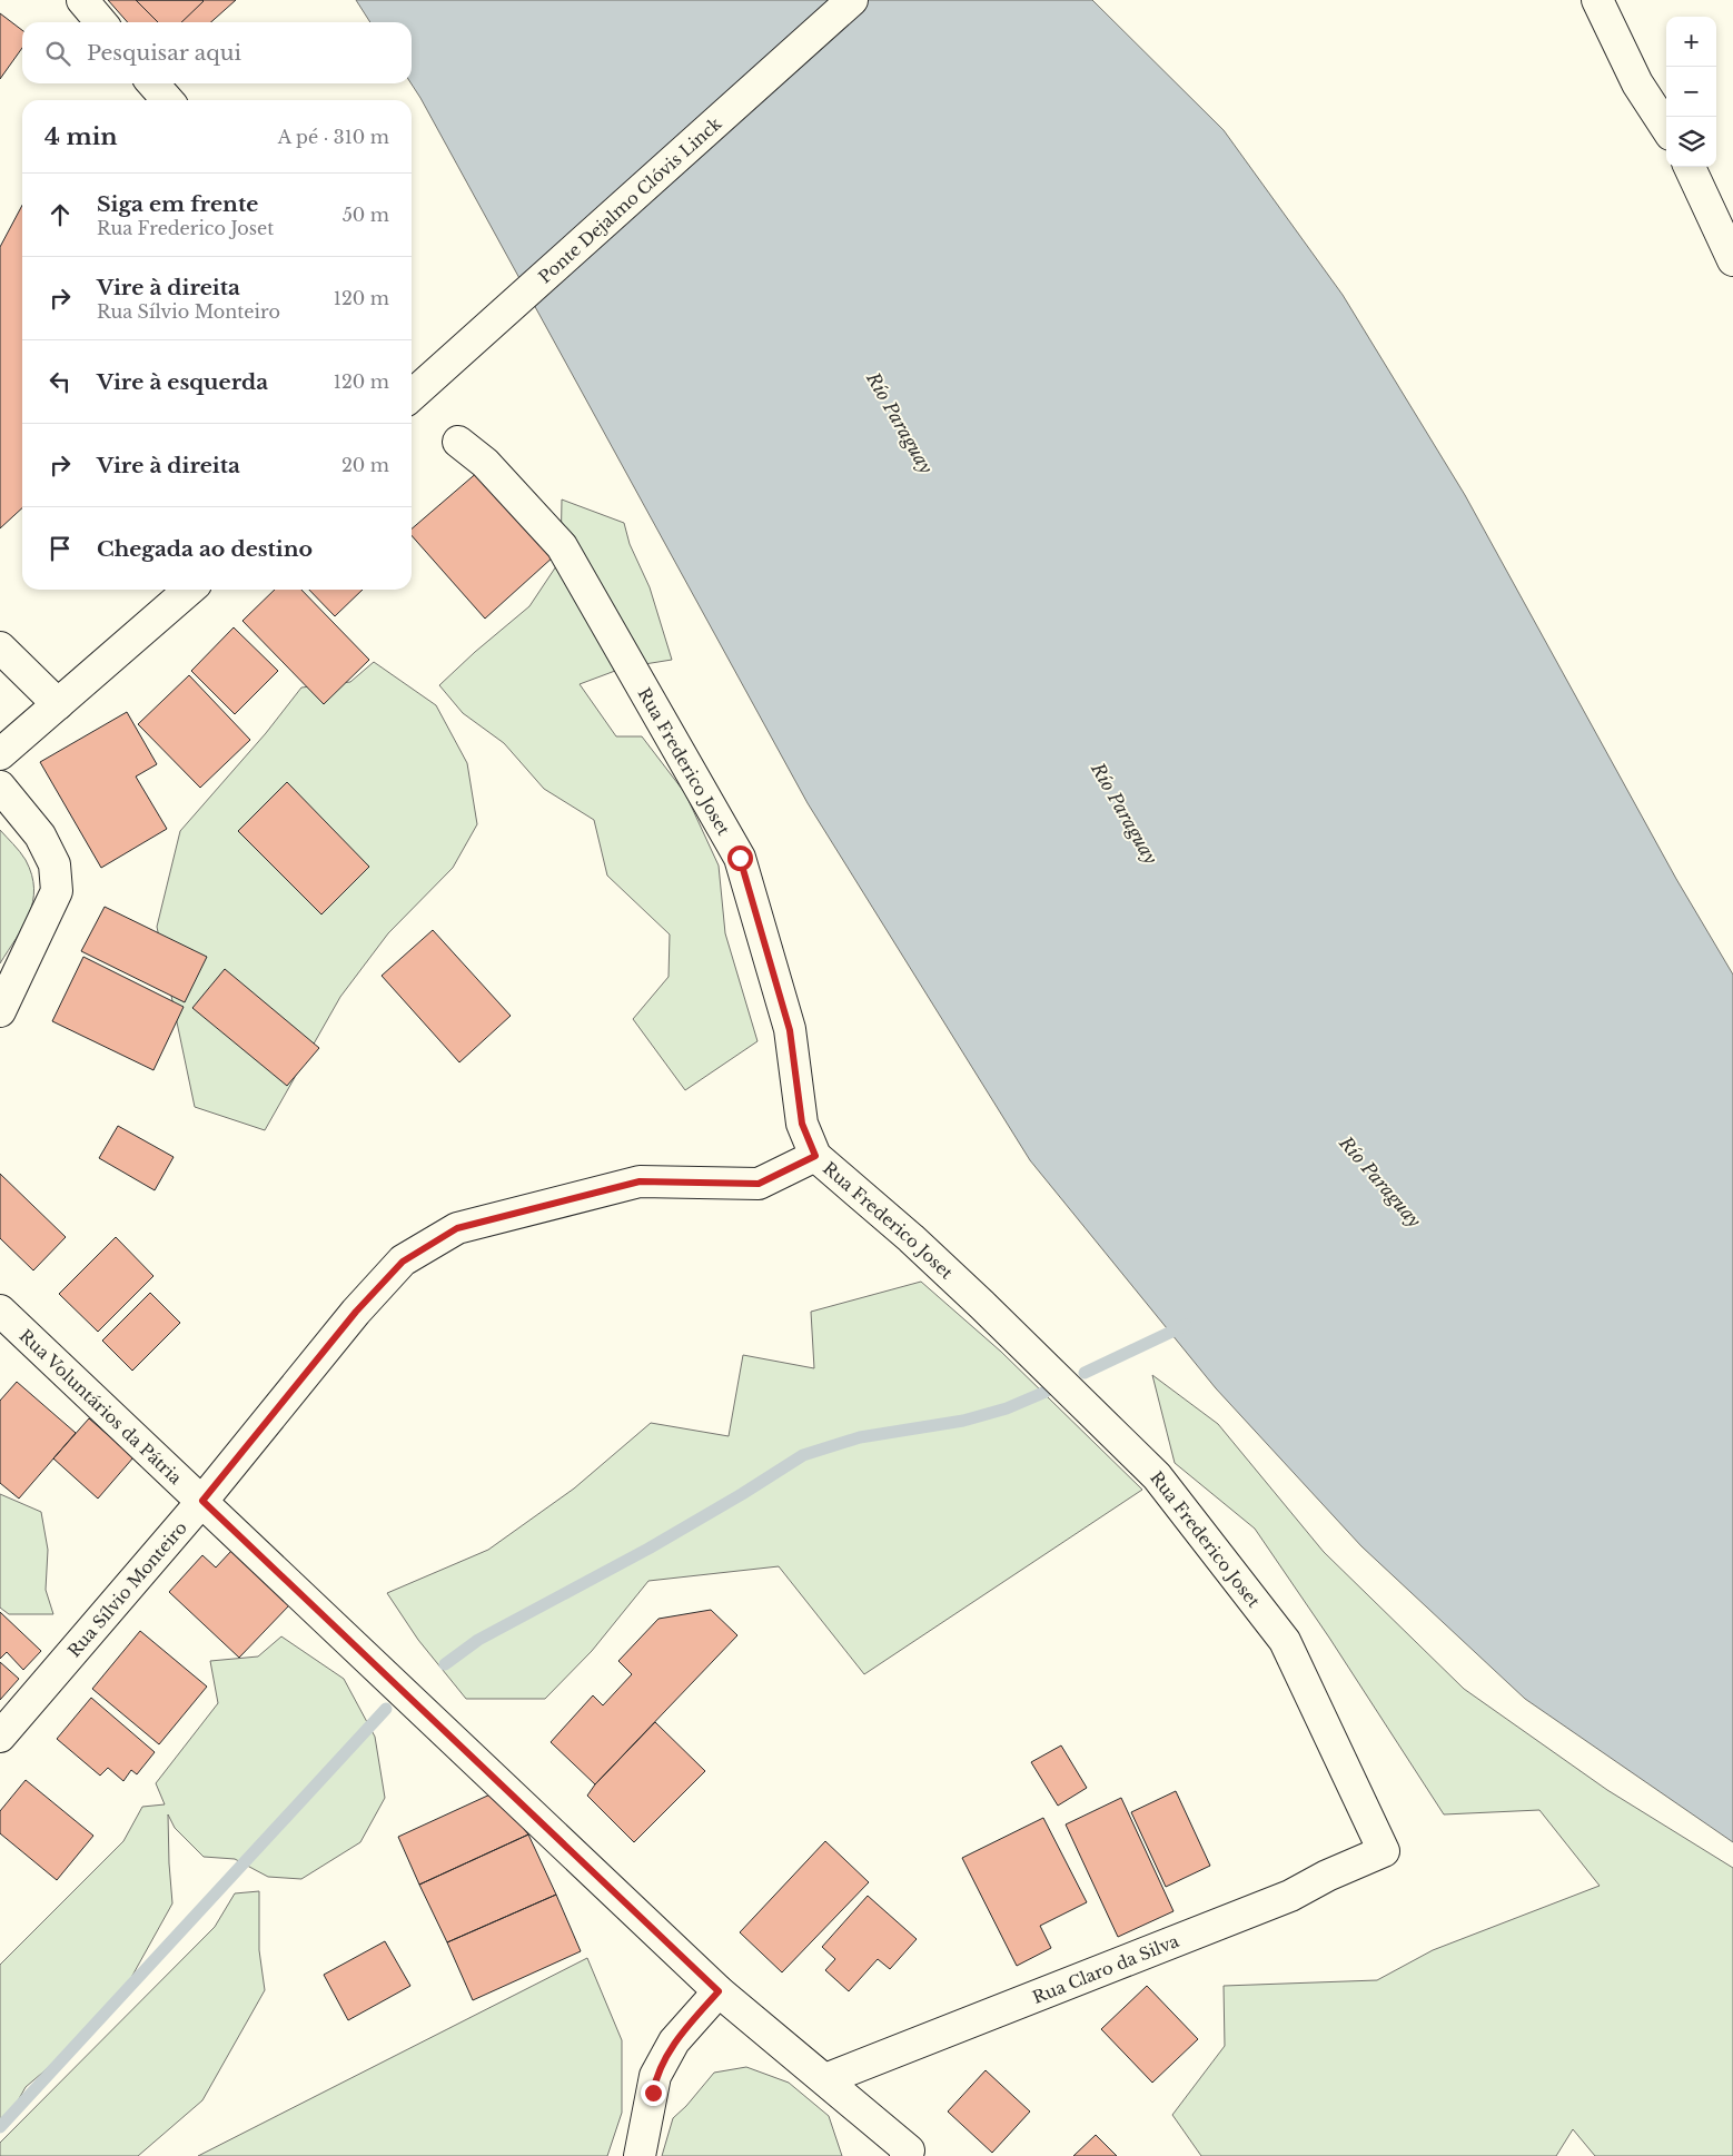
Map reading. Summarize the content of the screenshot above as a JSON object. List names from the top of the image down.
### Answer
{
  "streets": {
    "street": [
      "Ponte Dejalmo Clóvis Linck",
      "Rua Frederico Joset",
      "Rua Voluntários da Pátria",
      "Rua Sílvio Monteiro",
      "Rua Claro da Silva"
    ]
  },
  "crossings": [
    ["Rua Frederico Joset", "Rua Sílvio Monteiro"],
    ["Rua Frederico Joset", "Rua Claro da Silva"],
    ["Rua Voluntários da Pátria", "Rua Sílvio Monteiro"],
    ["Rua Voluntários da Pátria", "Rua Claro da Silva"]
  ],
  "water": ["Río Paraguay"],
  "page": {
    "map_buttons": ["+", "−"],
    "search": "Pesquisar aqui",
    "heading": ["4 min", "A pé · 310 m"],
    "list": [
      ["Siga em frente", "Rua Frederico Joset", "50 m"],
      ["Vire à direita", "Rua Sílvio Monteiro", "120 m"],
      ["Vire à esquerda", "120 m"],
      ["Vire à direita", "20 m"],
      "Chegada ao destino"
    ]
  }
}
